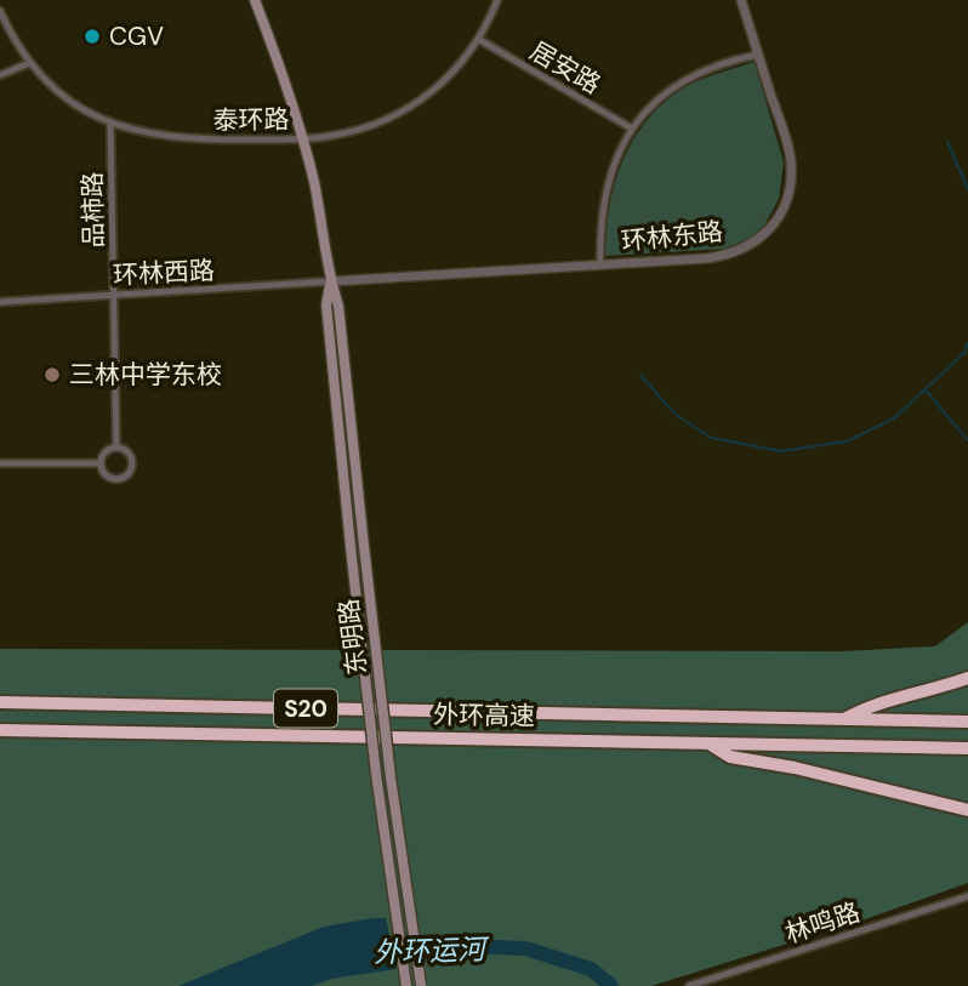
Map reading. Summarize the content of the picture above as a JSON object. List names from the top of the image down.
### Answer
{
  "streets": {
    "highway": ["S20", "外环高速"],
    "main road": ["东明路"],
    "street": [
      "居安路",
      "泰环路",
      "品柿路",
      "环林东路",
      "环林西路",
      "林鸣路"
    ]
  },
  "crossings": [
    ["居安路", "泰环路"],
    ["泰环路", "品柿路"],
    ["泰环路", "东明路"],
    ["品柿路", "环林西路"],
    ["环林东路", "环林西路"],
    ["环林东路", "东明路"],
    ["环林西路", "东明路"]
  ],
  "water": ["外环运河"],
  "places": ["CGV", "三林中学东校"]
}
